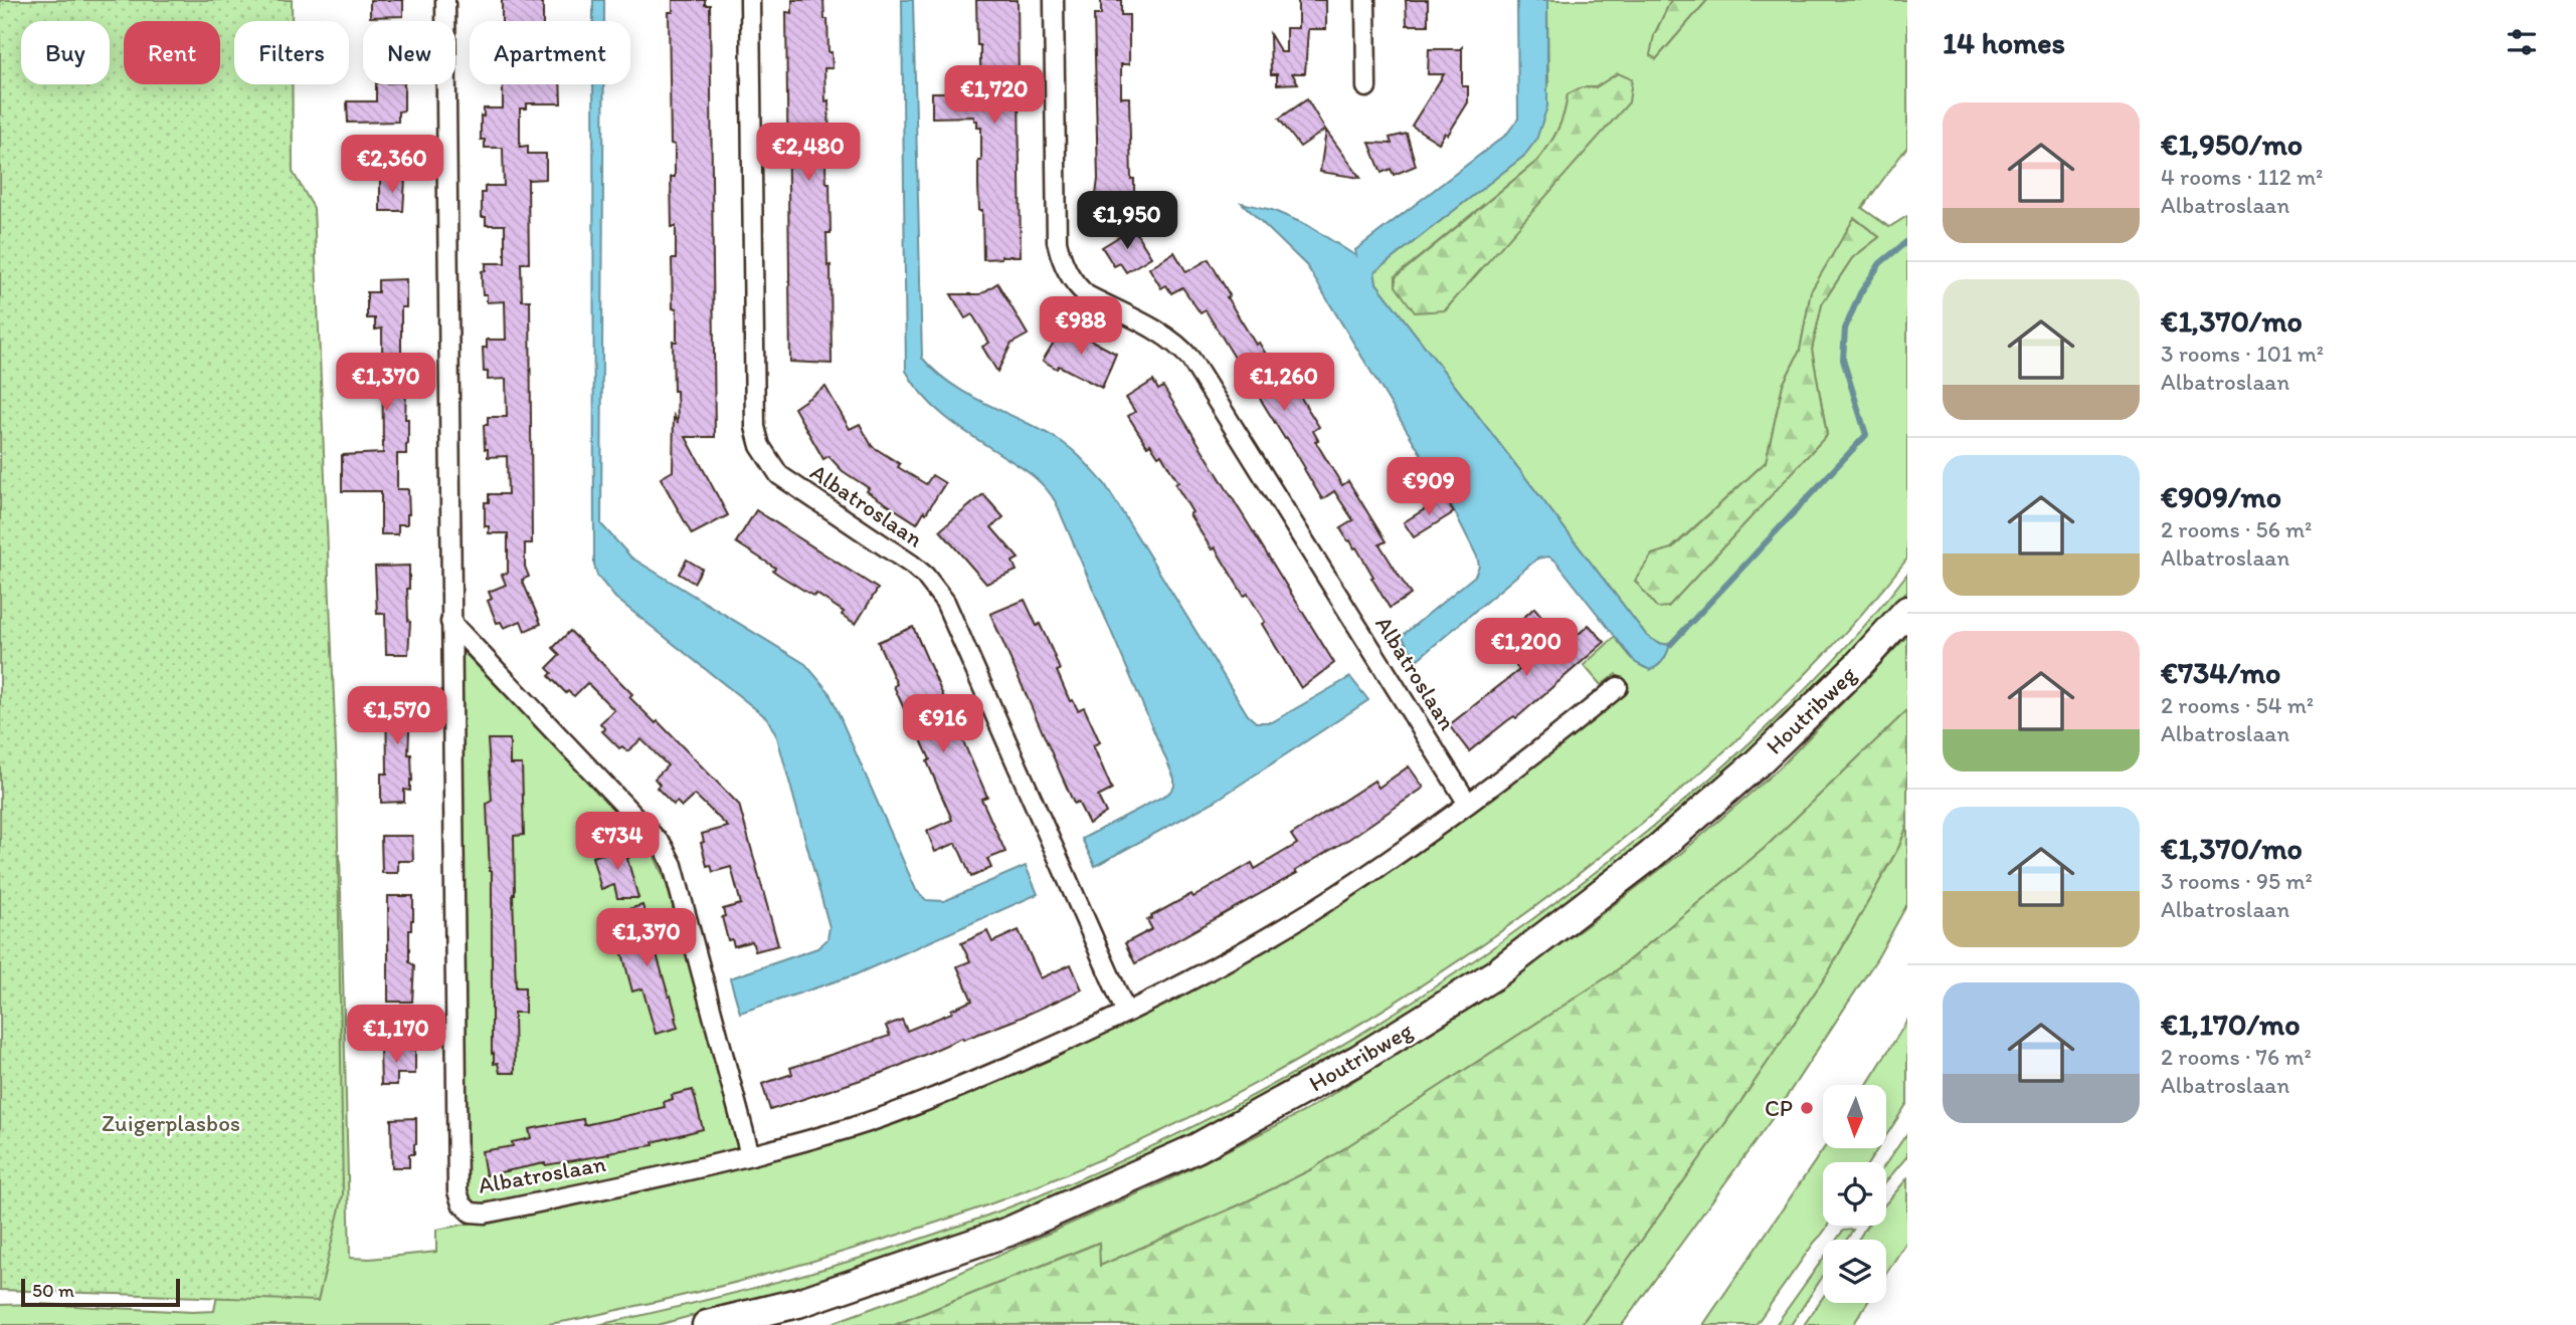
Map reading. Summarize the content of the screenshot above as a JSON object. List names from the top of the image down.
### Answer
{
  "streets": {
    "main road": ["Houtribweg"],
    "street": ["Albatroslaan"]
  },
  "parks": ["Zuigerplasbos"],
  "places": ["CP"],
  "scale_bar": "50 m",
  "north": "bottom",
  "page": {
    "heading": "14 homes",
    "chip": [
      "Buy",
      "Rent",
      "Filters",
      "New",
      "Apartment"
    ],
    "price": [
      "€1,720",
      "€2,480",
      "€2,360",
      "€1,950",
      "€988",
      "€1,370",
      "€1,260",
      "€909",
      "€1,200",
      "€1,570",
      "€916",
      "€734",
      "€1,370",
      "€1,170"
    ],
    "list": [
      {
        "name": "€1,950/mo",
        "note": "4 rooms · 112 m² · Albatroslaan"
      },
      {
        "name": "€1,370/mo",
        "note": "3 rooms · 101 m² · Albatroslaan"
      },
      {
        "name": "€909/mo",
        "note": "2 rooms · 56 m² · Albatroslaan"
      },
      {
        "name": "€734/mo",
        "note": "2 rooms · 54 m² · Albatroslaan"
      },
      {
        "name": "€1,370/mo",
        "note": "3 rooms · 95 m² · Albatroslaan"
      },
      {
        "name": "€1,170/mo",
        "note": "2 rooms · 76 m² · Albatroslaan"
      }
    ],
    "scale": "50 m"
  }
}
